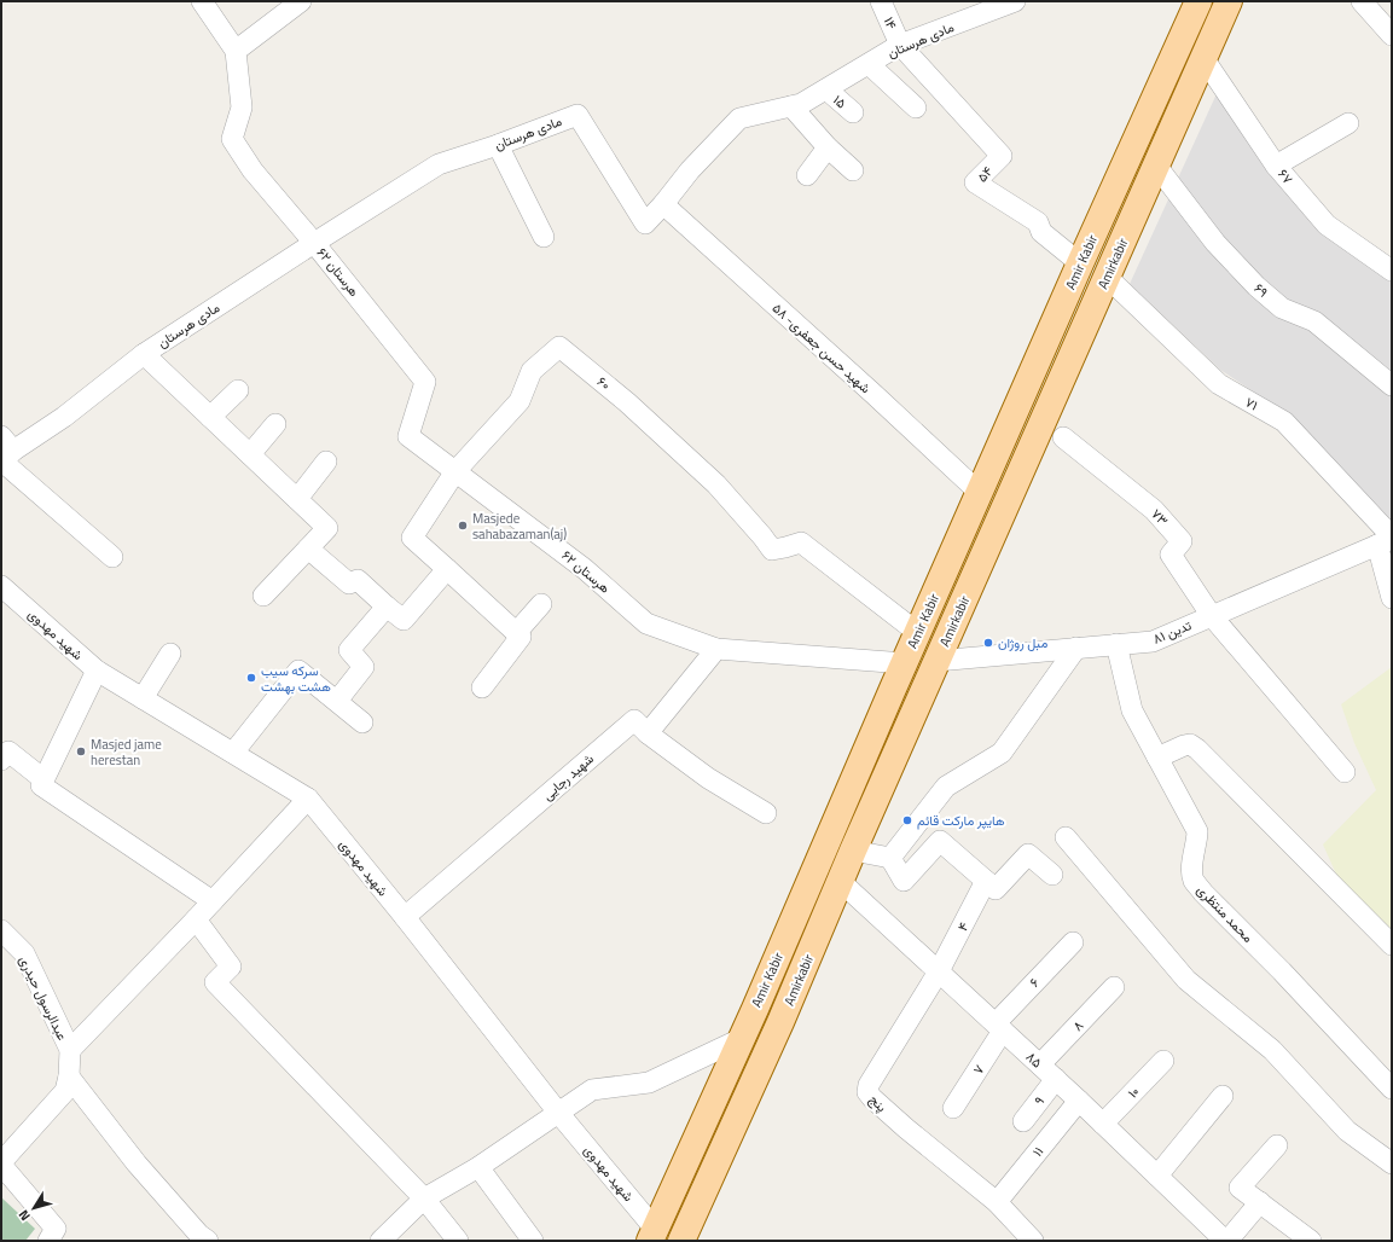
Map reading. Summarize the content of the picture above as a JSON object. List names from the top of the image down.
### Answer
{
  "streets": {
    "main road": ["Amir Kabir", "Amirkabir"],
    "street": [
      "۱۴",
      "مادی هرستان",
      "۱۵",
      "۵۴",
      "۶۷",
      "هرستان ۶۲",
      "۶۹",
      "شهید حسن جعفری- ۵۸",
      "۶۰",
      "۷۱",
      "۷۳",
      "تدین ۸۱",
      "شهید مهدوی",
      "شهید رجایی",
      "محمد منتظری",
      "۴",
      "۶",
      "عبدالرسول حیدری",
      "۸",
      "۸۵",
      "۷",
      "۱۰",
      "۹",
      "پنج",
      "۱۱"
    ]
  },
  "crossings": [
    ["۱۴", "مادی هرستان"],
    ["۱۴", "۵۴"],
    ["مادی هرستان", "۱۵"],
    ["مادی هرستان", "۵۴"],
    ["مادی هرستان", "هرستان ۶۲"],
    ["مادی هرستان", "شهید حسن جعفری- ۵۸"],
    ["۵۴", "Amir Kabir"],
    ["۶۷", "Amirkabir"],
    ["Amir Kabir", "هرستان ۶۲"],
    ["Amir Kabir", "شهید حسن جعفری- ۵۸"],
    ["Amir Kabir", "۶۰"],
    ["Amir Kabir", "شهید مهدوی"],
    ["Amirkabir", "۶۹"],
    ["Amirkabir", "۷۱"],
    ["Amirkabir", "تدین ۸۱"],
    ["Amirkabir", "۸۵"],
    ["هرستان ۶۲", "۶۰"],
    ["۷۱", "تدین ۸۱"],
    ["۷۳", "تدین ۸۱"],
    ["تدین ۸۱", "محمد منتظری"],
    ["شهید مهدوی", "شهید رجایی"],
    ["۴", "۸۵"],
    ["۴", "پنج"],
    ["۶", "۸۵"],
    ["۶", "۷"],
    ["۸", "۸۵"],
    ["۸۵", "۷"],
    ["۸۵", "۱۰"],
    ["۸۵", "۹"],
    ["۸۵", "پنج"],
    ["۸۵", "۱۱"],
    ["پنج", "۱۱"]
  ],
  "places": [
    "Masjede sahabazaman(aj)",
    "مبل روژان",
    "سرکه سیب هشت بهشت",
    "Masjed jame herestan",
    "هایپر مارکت قائم"
  ],
  "north": "bottom left"
}
